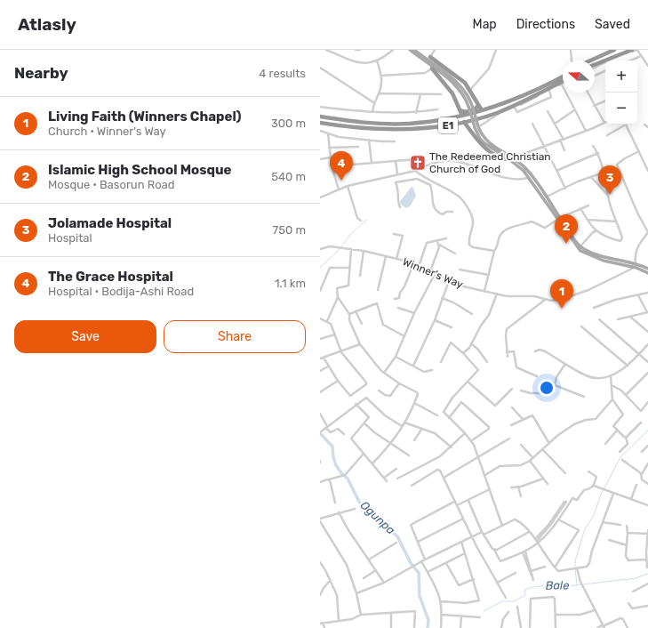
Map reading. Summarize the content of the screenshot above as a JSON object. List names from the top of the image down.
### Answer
{
  "streets": {
    "highway": ["E1"],
    "street": ["Winner's Way"]
  },
  "water": ["Ogunpa", "Bale"],
  "places": {
    "church": ["The Redeemed Christian Church of God"]
  },
  "north": "left",
  "page": {
    "header": "Atlasly",
    "nav": ["Map", "Directions", "Saved"],
    "heading": ["Nearby", "4 results"],
    "map_buttons": ["+", "−"],
    "list": [
      {
        "mark": "1",
        "name": "Living Faith (Winners Chapel)",
        "note": "Church · Winner's Way",
        "value": "300 m"
      },
      {
        "mark": "2",
        "name": "Islamic High School Mosque",
        "note": "Mosque · Basorun Road",
        "value": "540 m"
      },
      {
        "mark": "3",
        "name": "Jolamade Hospital",
        "note": "Hospital",
        "value": "750 m"
      },
      {
        "mark": "4",
        "name": "The Grace Hospital",
        "note": "Hospital · Bodija-Ashi Road",
        "value": "1.1 km"
      }
    ],
    "pins": [
      "4",
      "3",
      "2",
      "1"
    ],
    "buttons": ["Save", "Share"]
  }
}
